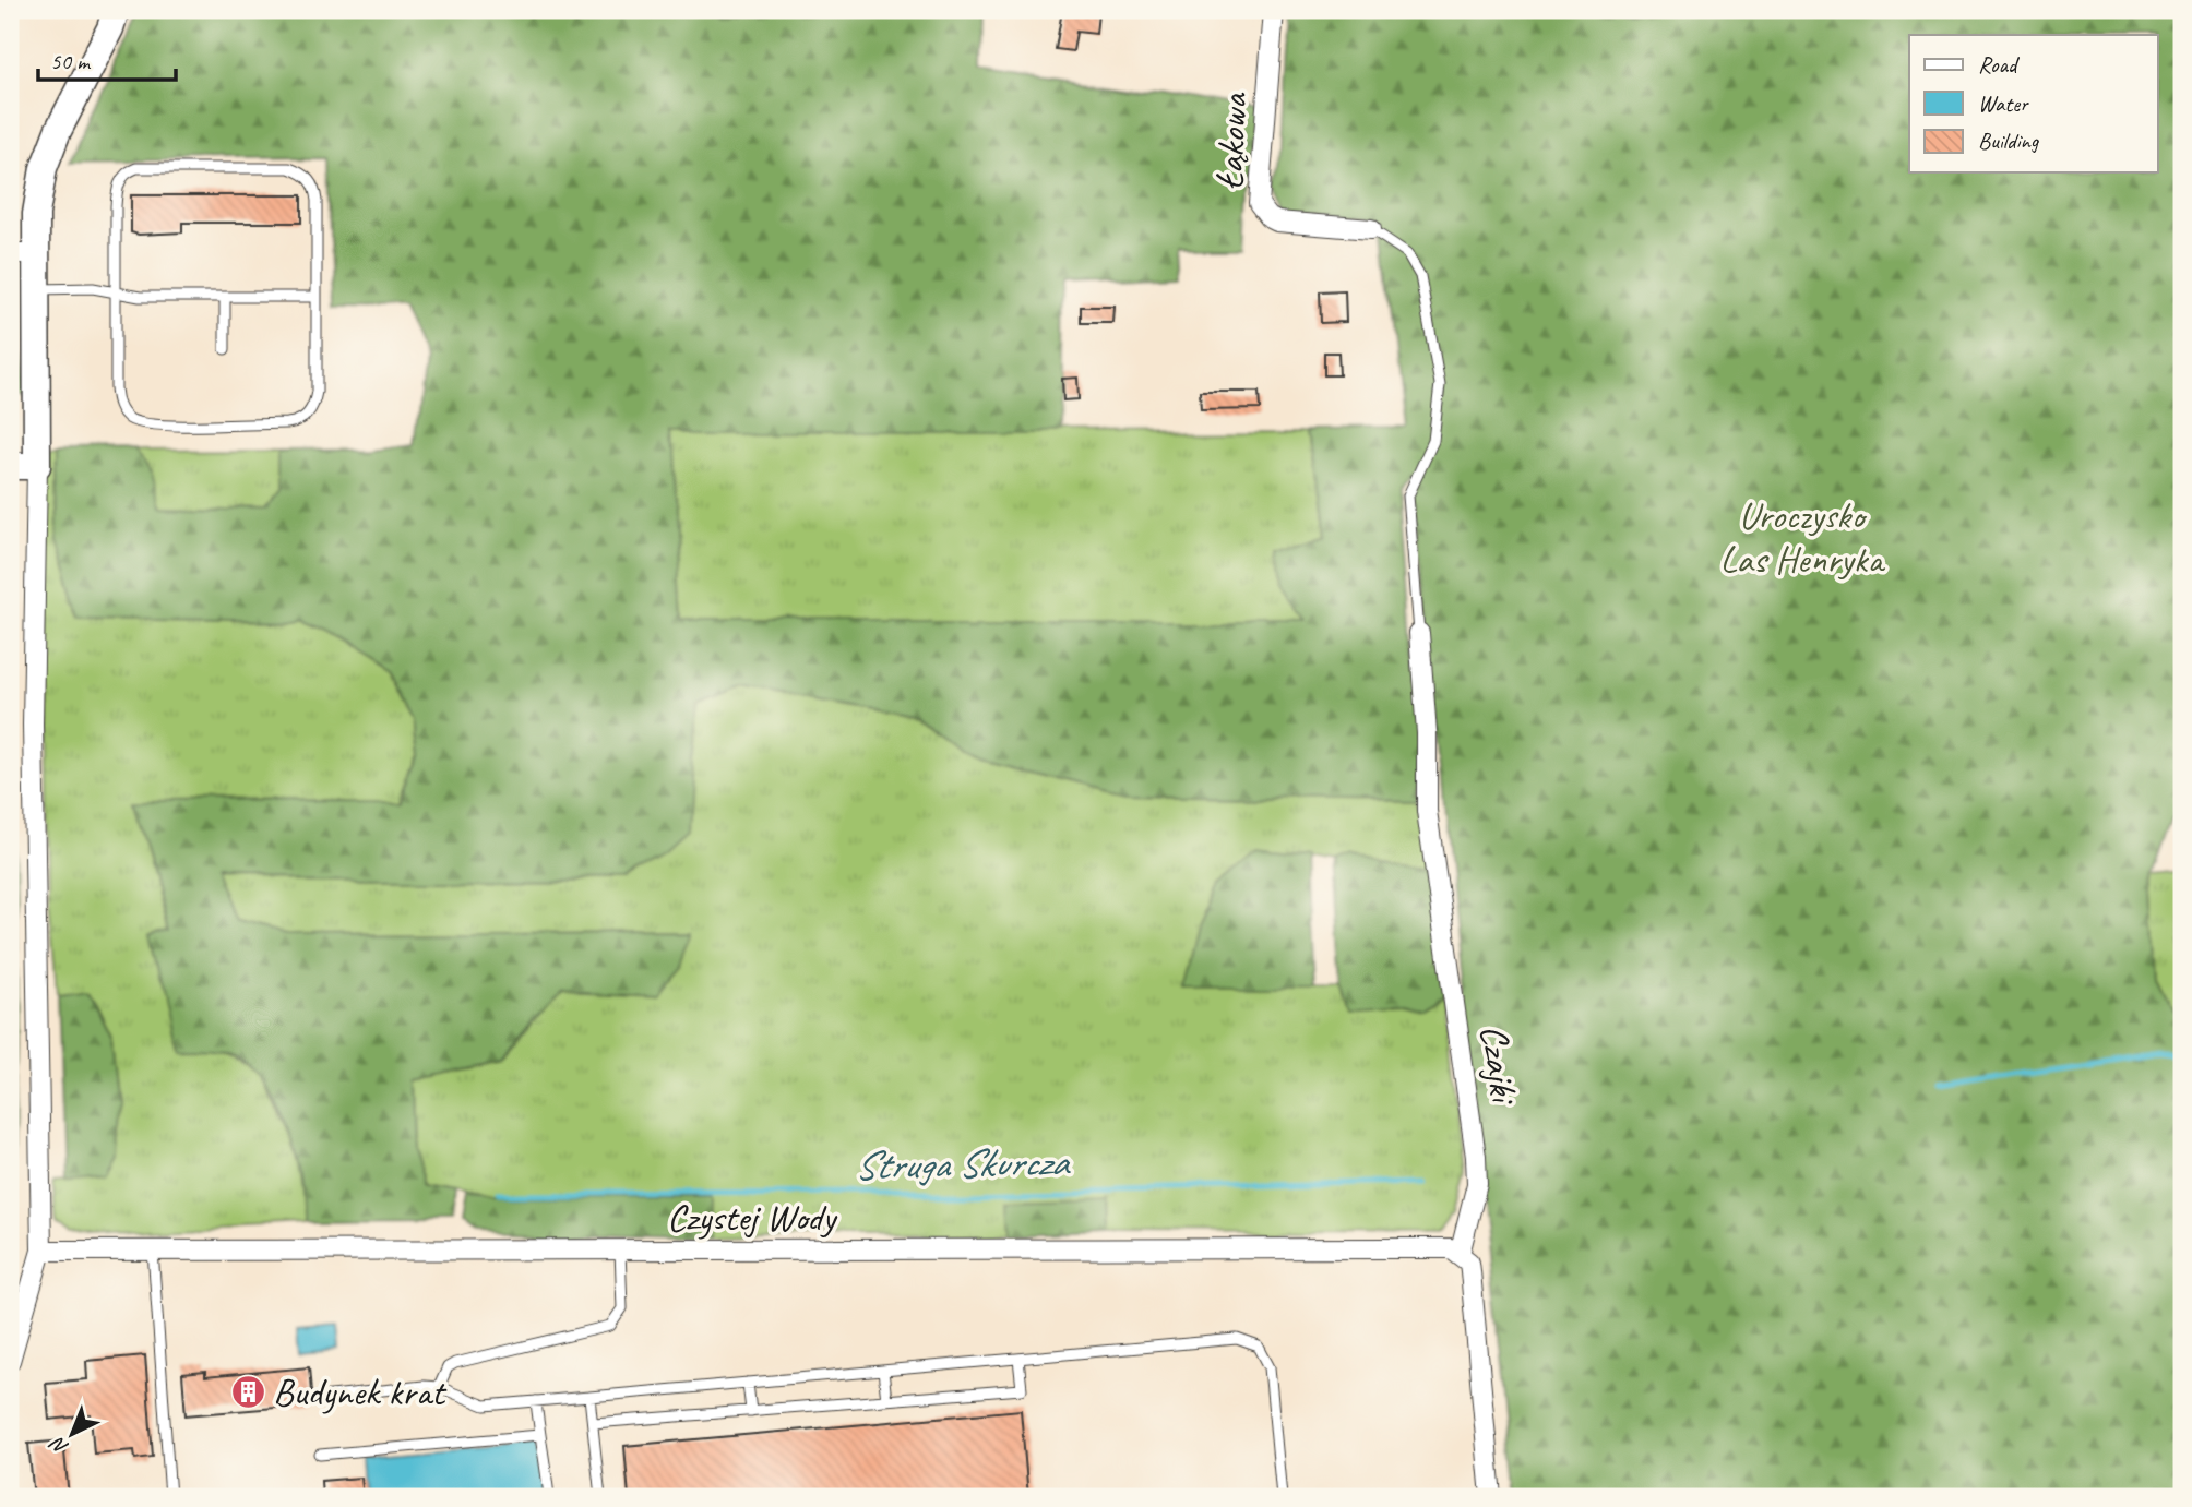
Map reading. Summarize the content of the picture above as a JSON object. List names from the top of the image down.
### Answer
{
  "streets": {
    "street": ["Łąkowa", "Czajki", "Czystej Wody"]
  },
  "crossings": [
    ["Czajki", "Czystej Wody"]
  ],
  "water": ["Struga Skurcza"],
  "parks": ["Uroczysko Las Henryka"],
  "places": {
    "building": ["Budynek krat"]
  },
  "legend": ["Road", "Water", "Building"],
  "scale_bar": "50 m",
  "north": "bottom left"
}
